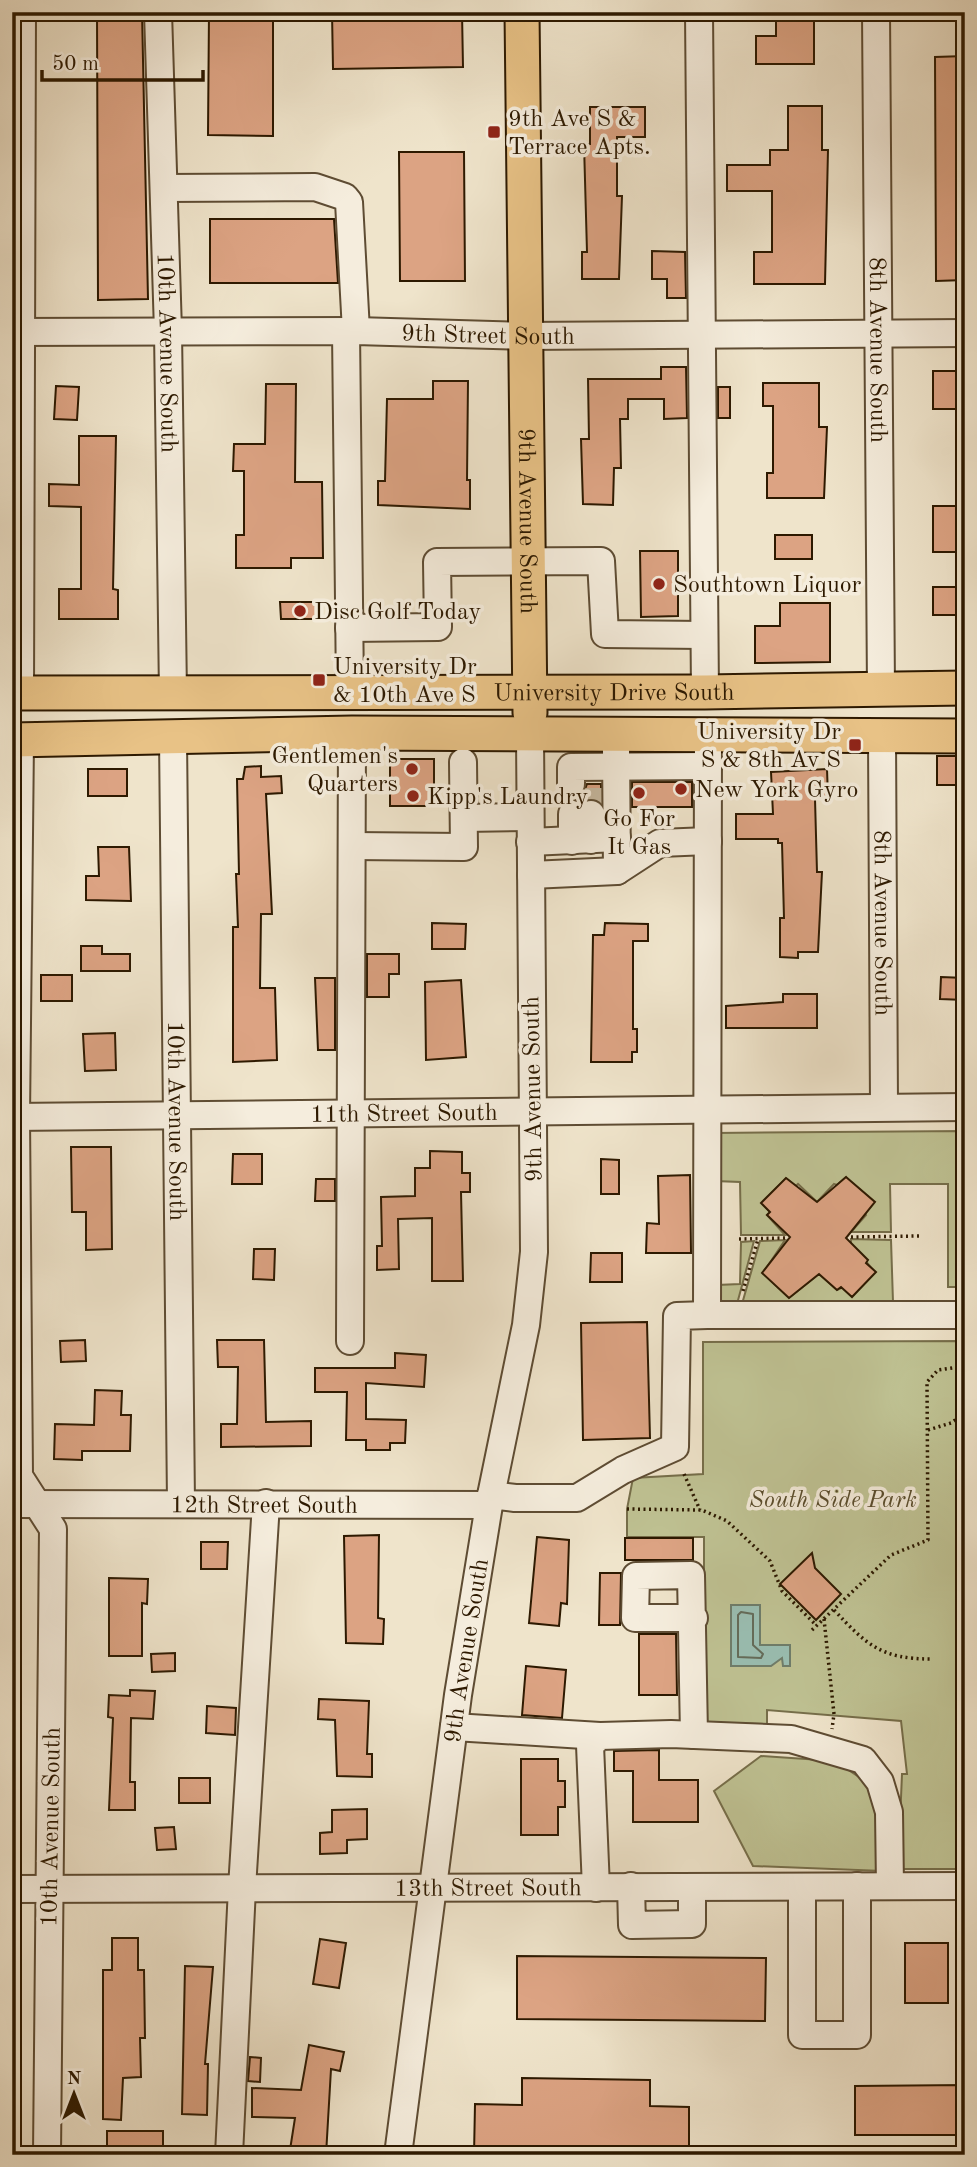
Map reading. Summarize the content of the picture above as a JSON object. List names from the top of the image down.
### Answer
{
  "streets": {
    "main road": ["9th Avenue South", "University Drive South"],
    "street": [
      "9th Street South",
      "8th Avenue South",
      "10th Avenue South",
      "11th Street South",
      "12th Street South",
      "13th Street South"
    ]
  },
  "crossings": [
    ["9th Street South", "8th Avenue South"],
    ["9th Street South", "10th Avenue South"],
    ["9th Street South", "9th Avenue South"],
    ["8th Avenue South", "University Drive South"],
    ["8th Avenue South", "11th Street South"],
    ["10th Avenue South", "University Drive South"],
    ["10th Avenue South", "11th Street South"],
    ["10th Avenue South", "12th Street South"],
    ["10th Avenue South", "13th Street South"],
    ["9th Avenue South", "University Drive South"],
    ["9th Avenue South", "11th Street South"],
    ["9th Avenue South", "12th Street South"],
    ["9th Avenue South", "13th Street South"]
  ],
  "parks": ["South Side Park"],
  "places": {
    "transit": ["9th Ave S & Terrace Apts.", "University Dr & 10th Ave S", "University Dr S & 8th Av S"],
    "other": [
      "Southtown Liquor",
      "Disc Golf Today",
      "Gentlemen's Quarters",
      "New York Gyro",
      "Go For It Gas",
      "Kipp's Laundry"
    ]
  },
  "scale_bar": "50 m",
  "north": "top"
}
